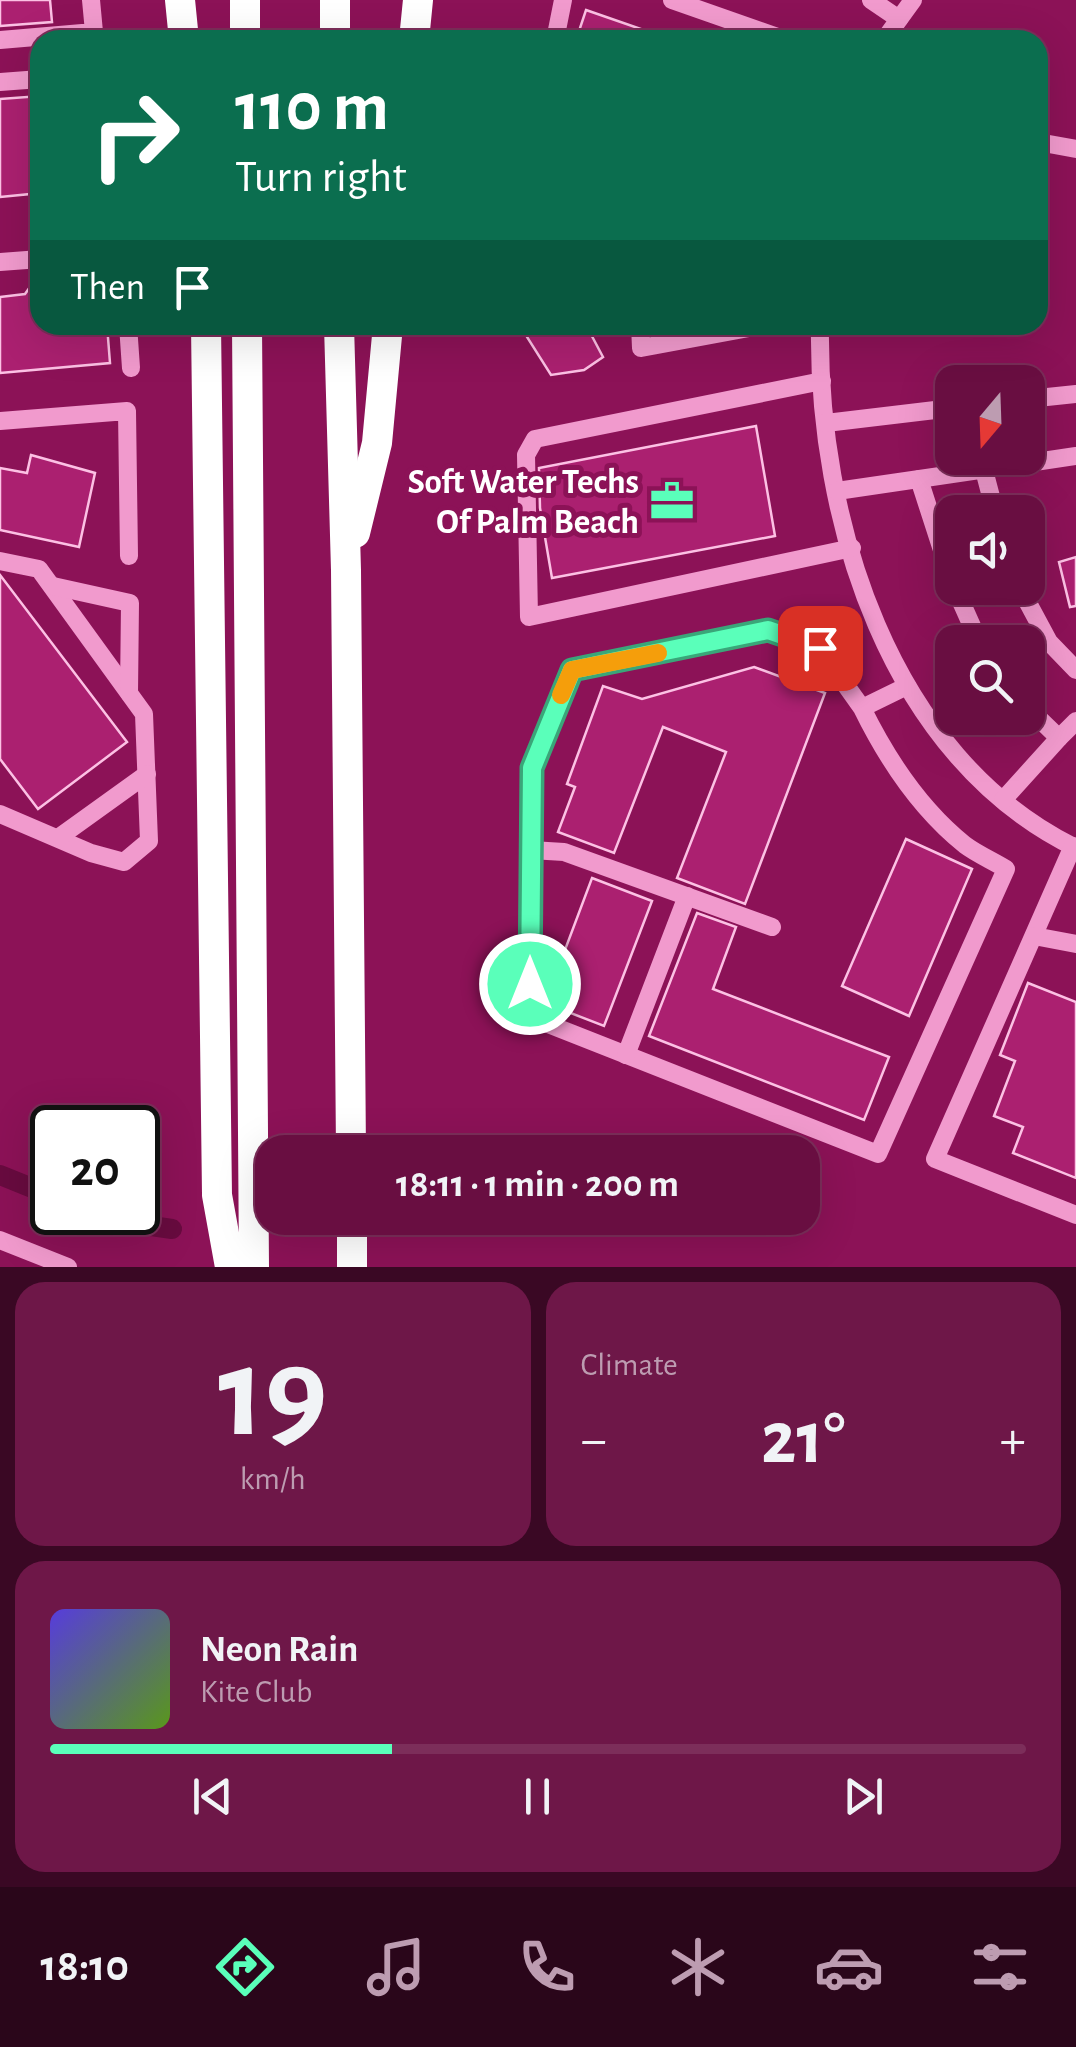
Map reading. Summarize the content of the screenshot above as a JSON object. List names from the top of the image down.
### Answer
{
  "places": {
    "office": ["Soft Water Techs Of Palm Beach"]
  },
  "north": "bottom",
  "page": {
    "turn": ["110 m", "Turn right"],
    "then": "Then",
    "limit": "20",
    "trip": "18:11 · 1 min · 200 m",
    "tile": [
      ["19", "km/h"],
      "Climate"
    ],
    "heat": ["−", "21°", "+"],
    "song": ["Neon Rain", "Kite Club"],
    "tabs": "18:10"
  }
}
